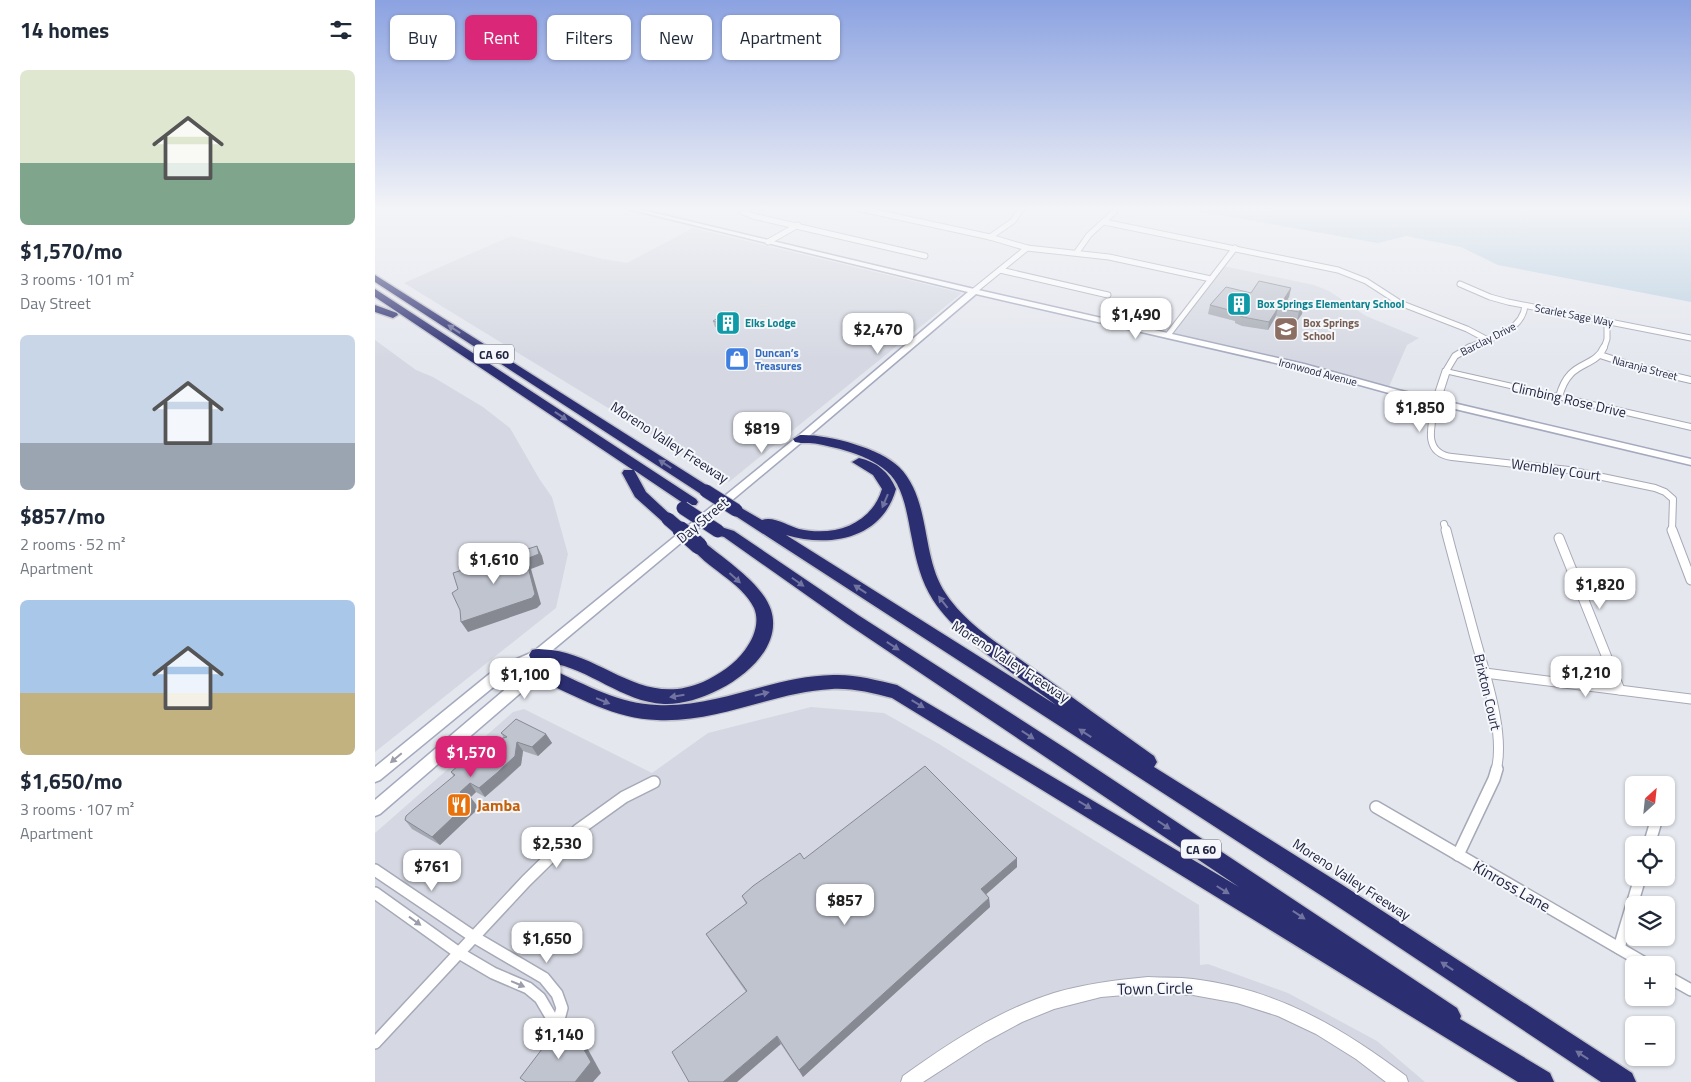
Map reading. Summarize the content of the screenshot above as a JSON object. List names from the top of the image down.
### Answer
{
  "streets": {
    "highway": ["CA 60", "Moreno Valley Freeway"],
    "main road": ["Ironwood Avenue", "Day Street"],
    "street": [
      "Scarlet Sage Way",
      "Barclay Drive",
      "Naranja Street",
      "Climbing Rose Drive",
      "Wembley Court",
      "Brixton Court",
      "Kinross Lane",
      "Town Circle"
    ]
  },
  "crossings": [
    ["Scarlet Sage Way", "Barclay Drive"],
    ["Barclay Drive", "Ironwood Avenue"],
    ["Barclay Drive", "Climbing Rose Drive"],
    ["Barclay Drive", "Wembley Court"],
    ["Ironwood Avenue", "Day Street"],
    ["Brixton Court", "Kinross Lane"]
  ],
  "places": {
    "building": ["Box Springs Elementary School", "Elks Lodge"],
    "school or university": ["Box Springs School"],
    "shop": ["Duncan’s Treasures"],
    "restaurant": ["Jamba"]
  },
  "north": "top right",
  "page": {
    "heading": "14 homes",
    "chip": [
      "Buy",
      "Rent",
      "Filters",
      "New",
      "Apartment"
    ],
    "list": [
      {
        "name": "$1,570/mo",
        "note": "3 rooms · 101 m² · Day Street"
      },
      {
        "name": "$857/mo",
        "note": "2 rooms · 52 m² · Apartment"
      },
      {
        "name": "$1,650/mo",
        "note": "3 rooms · 107 m² · Apartment"
      }
    ],
    "price": [
      "$1,490",
      "$2,470",
      "$1,850",
      "$819",
      "$1,610",
      "$1,820",
      "$1,210",
      "$1,100",
      "$1,570",
      "$2,530",
      "$761",
      "$857",
      "$1,650",
      "$1,140"
    ],
    "map_buttons": ["+", "−"]
  }
}
